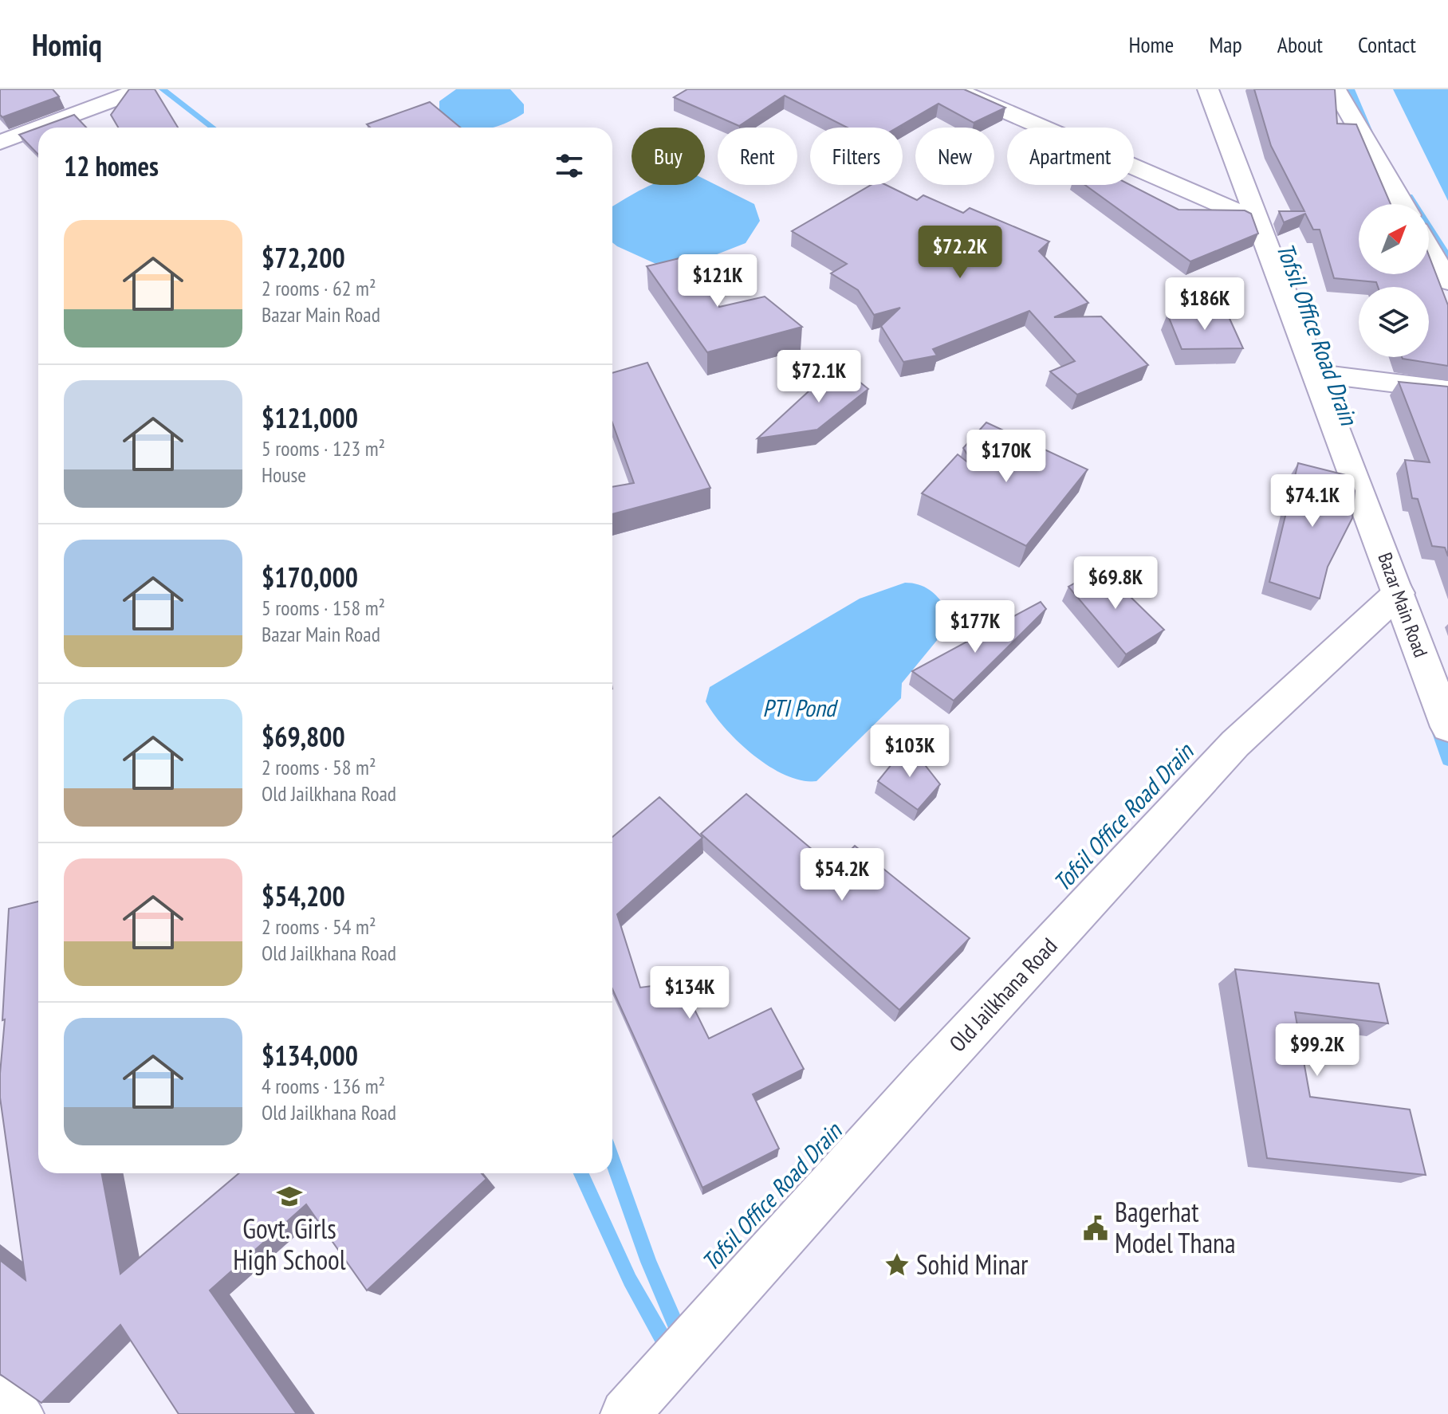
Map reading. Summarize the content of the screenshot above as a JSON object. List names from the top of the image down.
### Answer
{
  "streets": {
    "street": ["Bazar Main Road", "Old Jailkhana Road"]
  },
  "crossings": [
    ["Bazar Main Road", "Old Jailkhana Road"]
  ],
  "water": ["Tofsil Office Road Drain", "PTI Pond"],
  "places": {
    "school or university": ["Govt. Girls High School"],
    "public building": ["Bagerhat Model Thana"],
    "place": ["Sohid Minar"]
  },
  "north": "top right",
  "page": {
    "header": "Homiq",
    "nav": [
      "Home",
      "Map",
      "About",
      "Contact"
    ],
    "chip": [
      "Buy",
      "Rent",
      "Filters",
      "New",
      "Apartment"
    ],
    "heading": "12 homes",
    "list": [
      {
        "name": "$72,200",
        "note": "2 rooms · 62 m² · Bazar Main Road"
      },
      {
        "name": "$121,000",
        "note": "5 rooms · 123 m² · House"
      },
      {
        "name": "$170,000",
        "note": "5 rooms · 158 m² · Bazar Main Road"
      },
      {
        "name": "$69,800",
        "note": "2 rooms · 58 m² · Old Jailkhana Road"
      },
      {
        "name": "$54,200",
        "note": "2 rooms · 54 m² · Old Jailkhana Road"
      },
      {
        "name": "$134,000",
        "note": "4 rooms · 136 m² · Old Jailkhana Road"
      }
    ],
    "price": [
      "$72.2K",
      "$121K",
      "$186K",
      "$72.1K",
      "$170K",
      "$74.1K",
      "$69.8K",
      "$177K",
      "$103K",
      "$54.2K",
      "$134K",
      "$99.2K"
    ]
  }
}
